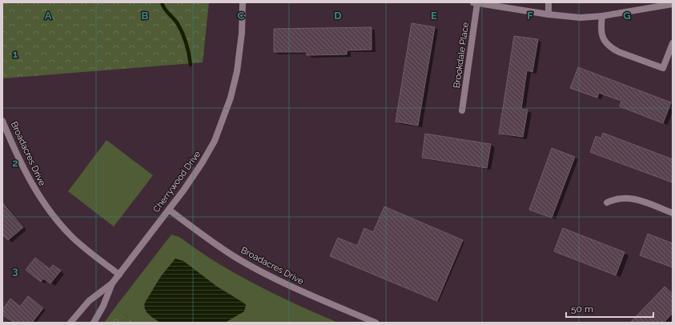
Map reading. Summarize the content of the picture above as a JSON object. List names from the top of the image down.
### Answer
{
  "streets": {
    "street": ["Brookdale Place", "Broadacres Drive", "Cherrywood Drive"]
  },
  "crossings": [
    ["Broadacres Drive", "Cherrywood Drive"]
  ],
  "scale_bar": "50 m",
  "grid": {
    "columns": [
      "A",
      "B",
      "C",
      "D",
      "E",
      "F",
      "G"
    ],
    "rows": ["1", "2", "3"]
  }
}
